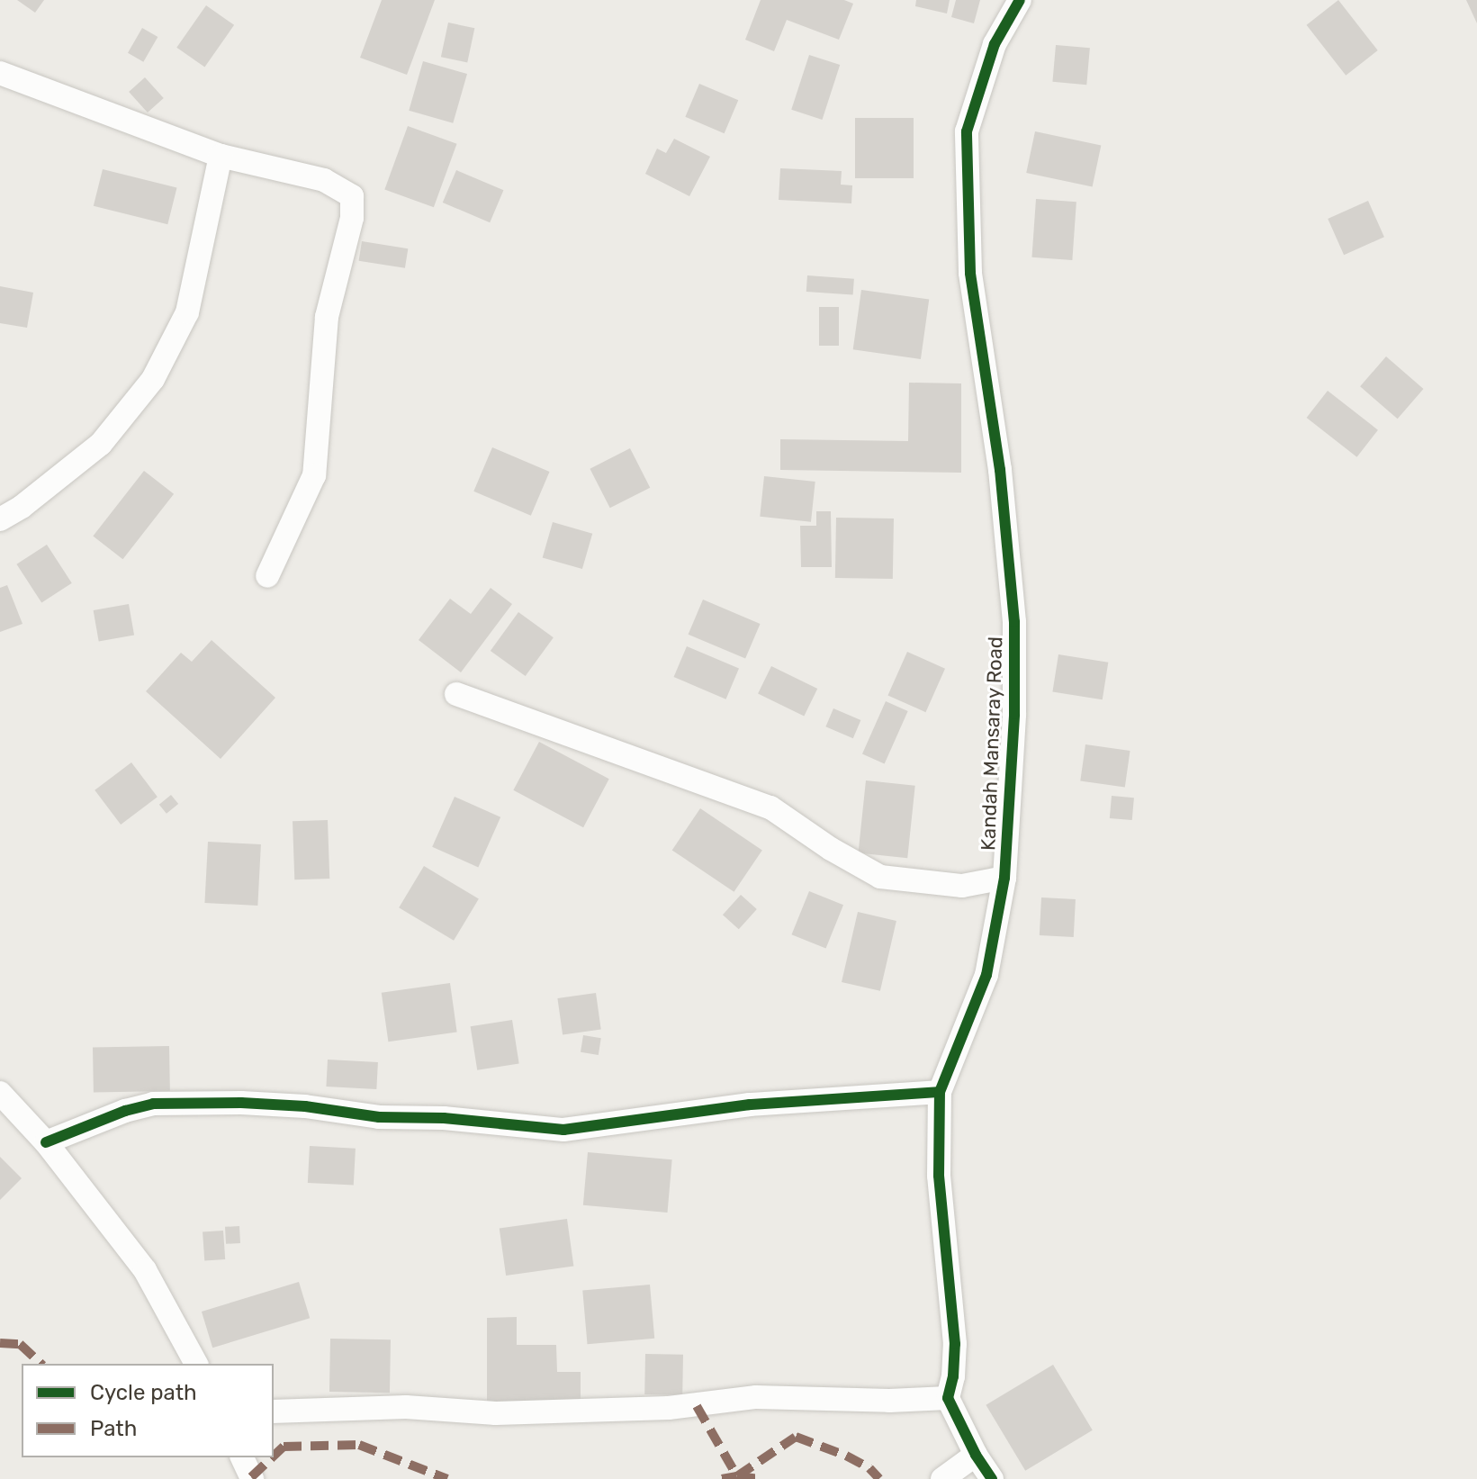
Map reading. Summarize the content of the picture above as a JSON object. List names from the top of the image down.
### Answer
{
  "streets": {
    "street": ["Kandah Mansaray Road"]
  },
  "legend": ["Cycle path", "Path"]
}
